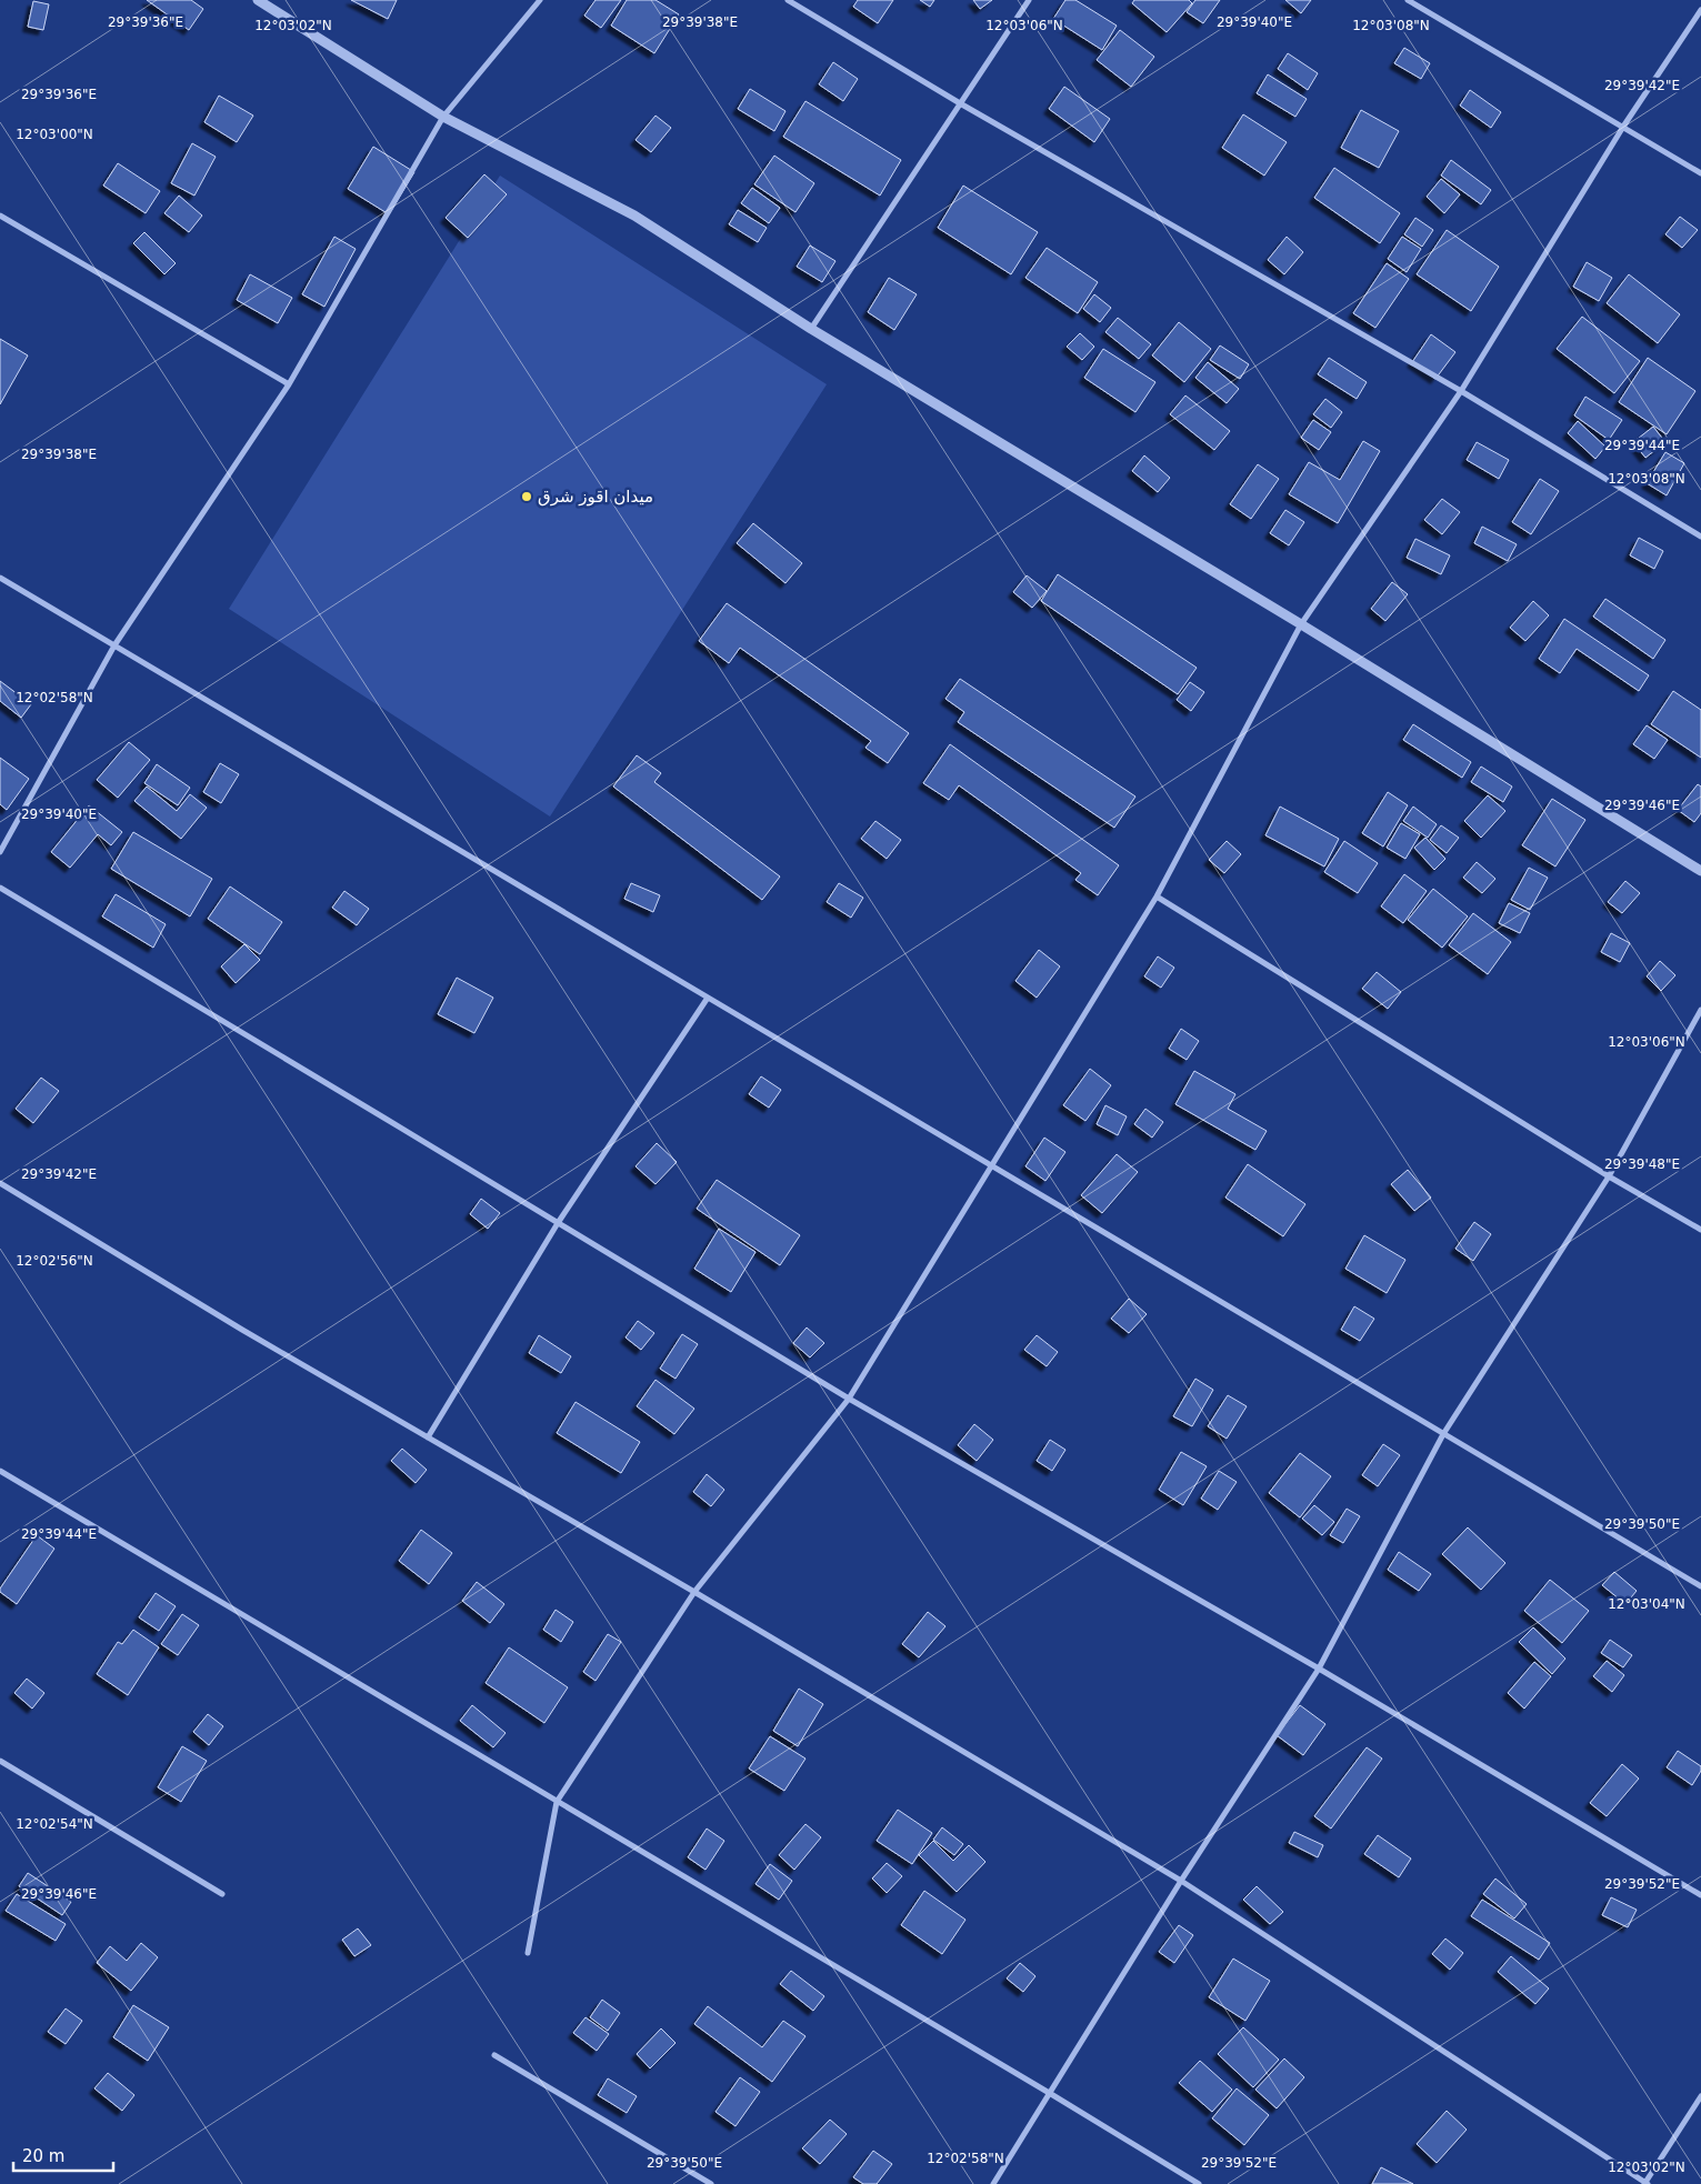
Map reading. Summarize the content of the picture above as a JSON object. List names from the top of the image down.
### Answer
{
  "places": ["ميدان اقوز شرق"],
  "scale_bar": "20 m",
  "coordinates": [
    "29°39'36\"E",
    "29°39'38\"E",
    "29°39'40\"E",
    "12°03'02\"N",
    "12°03'06\"N",
    "12°03'08\"N",
    "29°39'42\"E",
    "12°03'00\"N",
    "29°39'44\"E",
    "12°02'58\"N",
    "29°39'46\"E",
    "29°39'48\"E",
    "12°02'56\"N",
    "29°39'50\"E",
    "12°03'04\"N",
    "12°02'54\"N",
    "29°39'52\"E"
  ]
}
